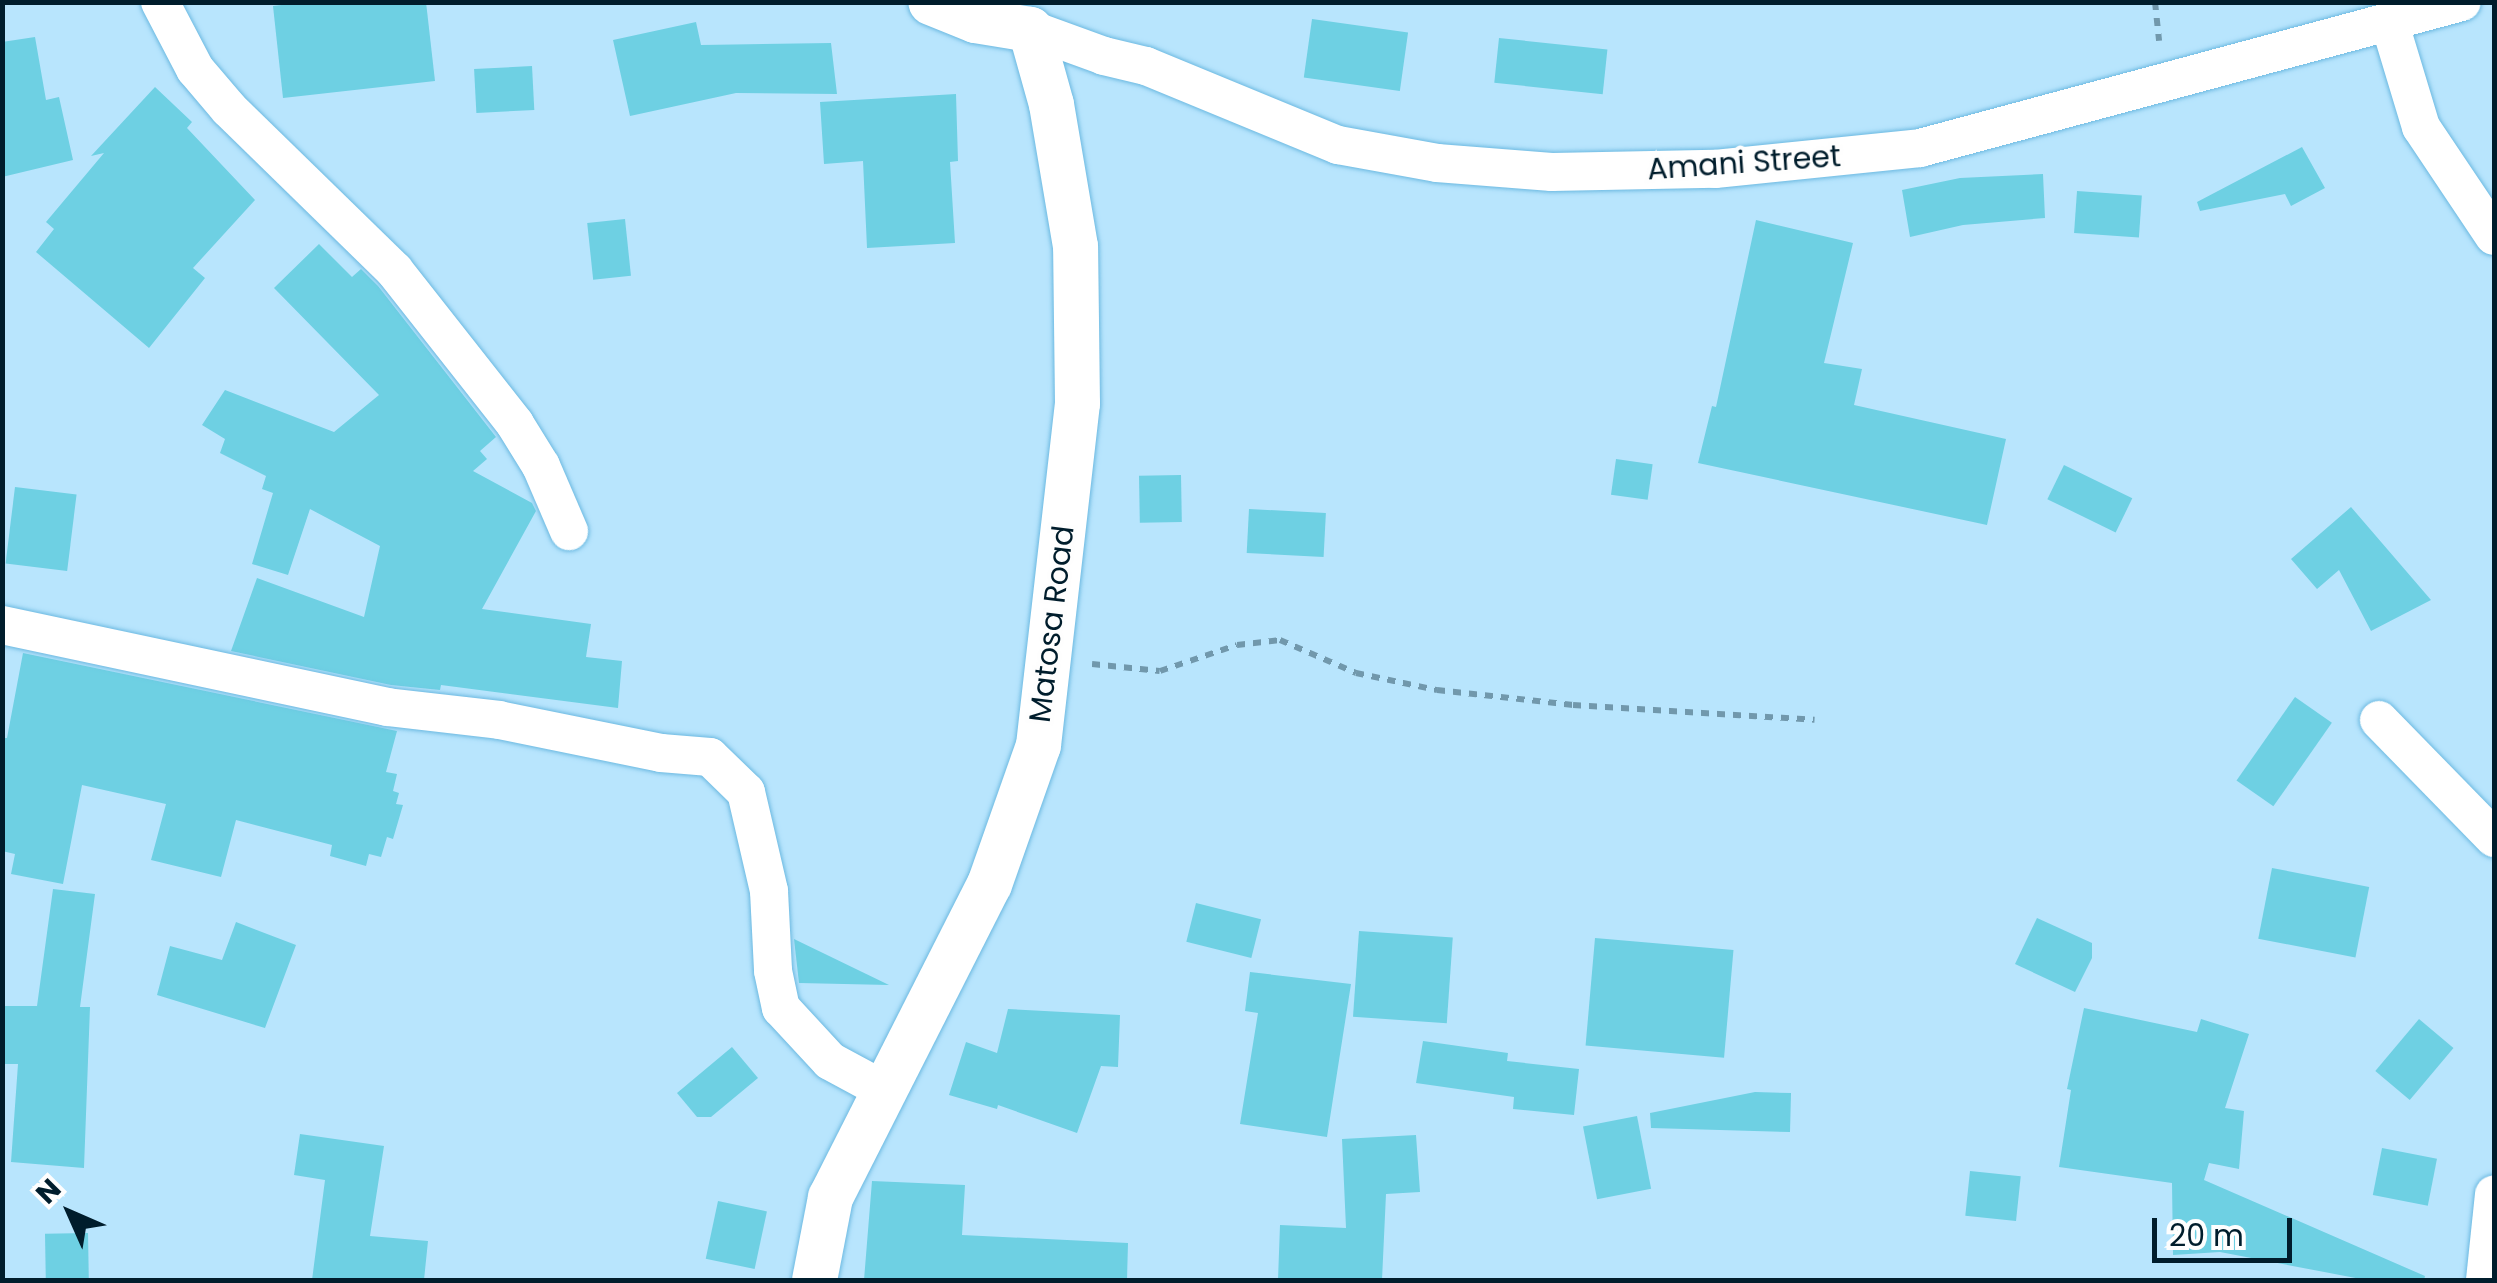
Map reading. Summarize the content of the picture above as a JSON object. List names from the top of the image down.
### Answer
{
  "streets": {
    "street": ["Amani Street", "Matosa Road"]
  },
  "crossings": [
    ["Amani Street", "Matosa Road"]
  ],
  "scale_bar": "20 m",
  "north": "top left"
}
